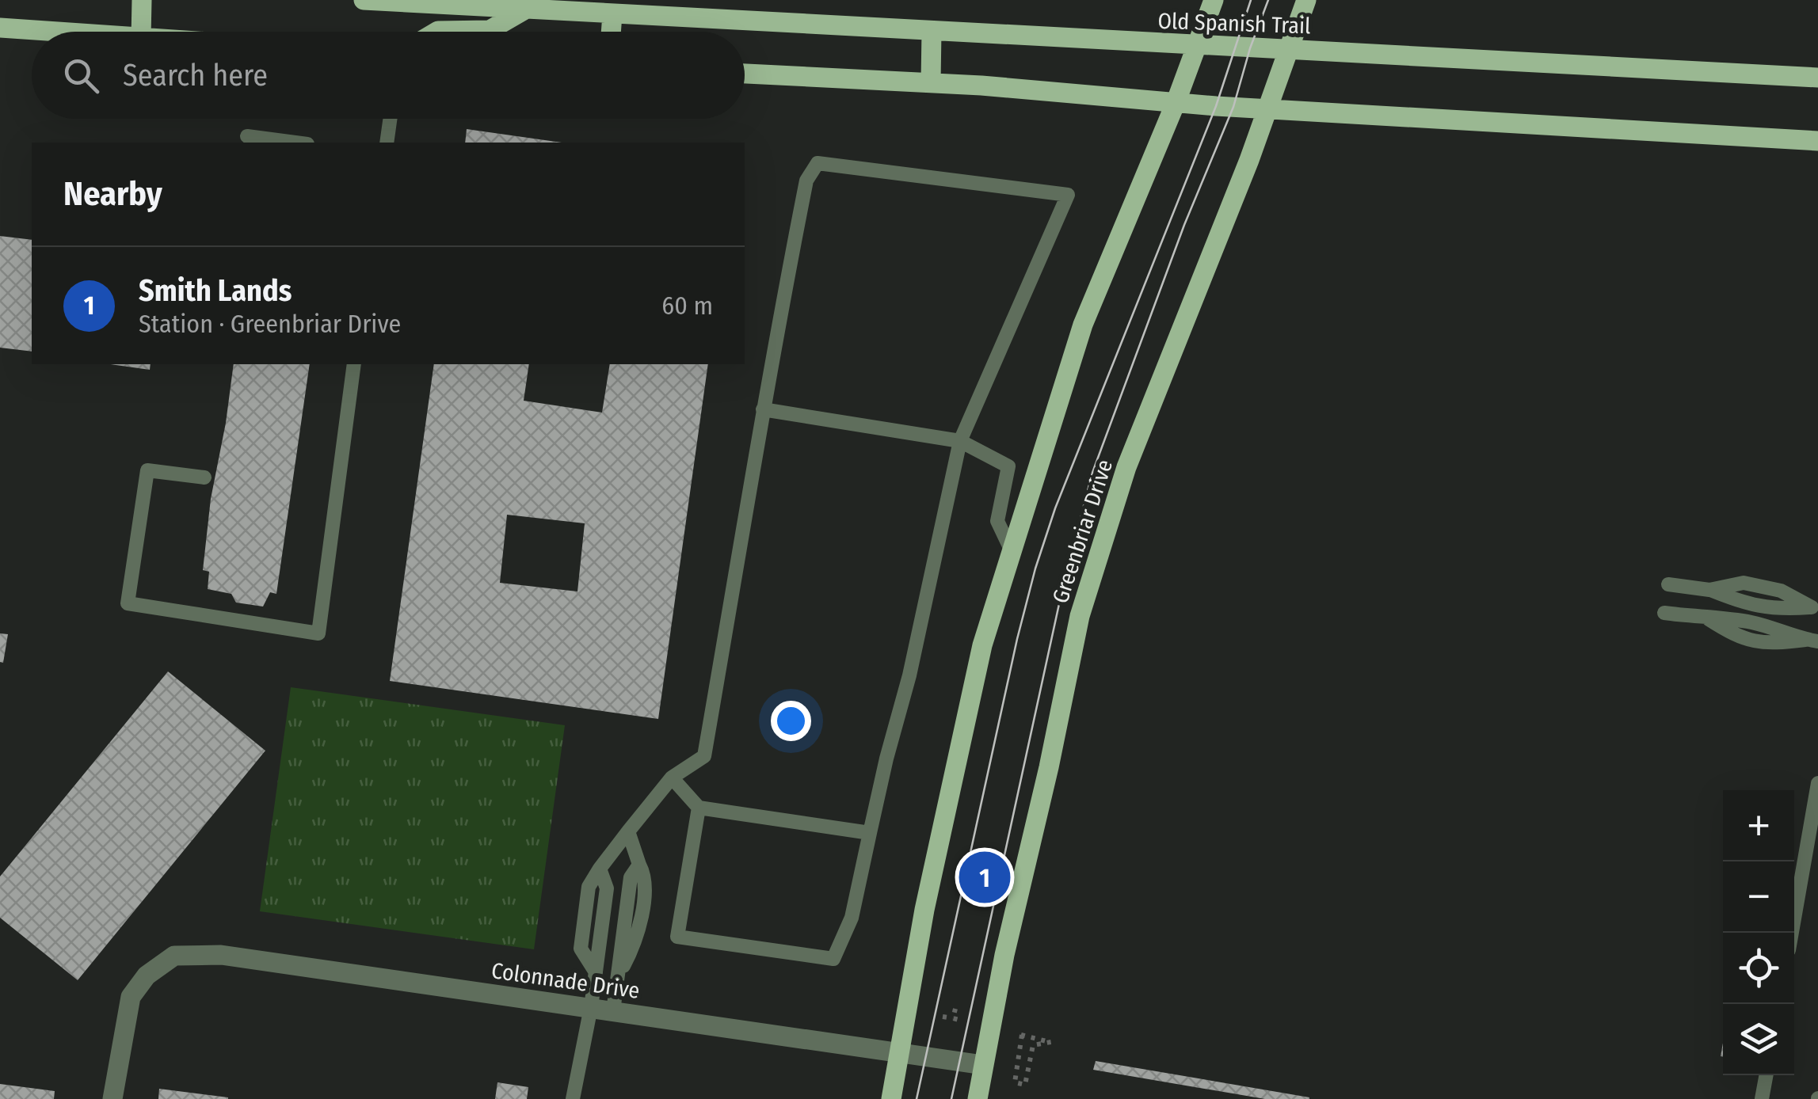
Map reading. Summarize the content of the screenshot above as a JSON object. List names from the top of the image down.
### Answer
{
  "streets": {
    "main road": ["Old Spanish Trail", "Greenbriar Drive"],
    "street": ["Colonnade Drive"]
  },
  "crossings": [
    ["Old Spanish Trail", "Greenbriar Drive"],
    ["Greenbriar Drive", "Colonnade Drive"]
  ],
  "page": {
    "search": "Search here",
    "heading": "Nearby",
    "list": [
      {
        "mark": "1",
        "name": "Smith Lands",
        "note": "Station · Greenbriar Drive",
        "value": "60 m"
      }
    ],
    "map_buttons": ["+", "−"],
    "pins": "1"
  }
}
